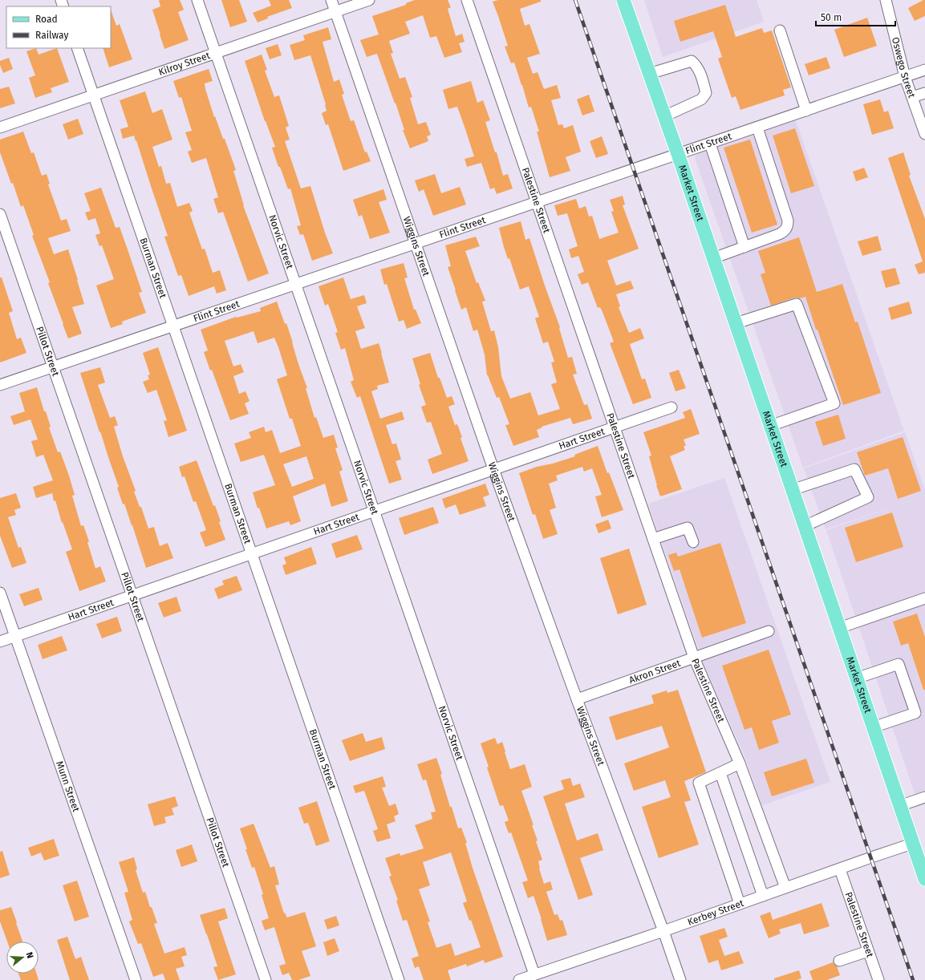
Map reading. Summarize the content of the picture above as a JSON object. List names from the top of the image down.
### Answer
{
  "streets": {
    "main road": ["Market Street"],
    "street": [
      "Kilroy Street",
      "Oswego Street",
      "Flint Street",
      "Palestine Street",
      "Norvic Street",
      "Wiggins Street",
      "Burman Street",
      "Pillot Street",
      "Hart Street",
      "Akron Street",
      "Munn Street",
      "Kerbey Street"
    ]
  },
  "crossings": [
    ["Kilroy Street", "Norvic Street"],
    ["Kilroy Street", "Wiggins Street"],
    ["Kilroy Street", "Burman Street"],
    ["Oswego Street", "Flint Street"],
    ["Flint Street", "Market Street"],
    ["Flint Street", "Palestine Street"],
    ["Flint Street", "Norvic Street"],
    ["Flint Street", "Wiggins Street"],
    ["Flint Street", "Burman Street"],
    ["Flint Street", "Pillot Street"],
    ["Market Street", "Kerbey Street"],
    ["Palestine Street", "Hart Street"],
    ["Palestine Street", "Akron Street"],
    ["Palestine Street", "Kerbey Street"],
    ["Norvic Street", "Hart Street"],
    ["Norvic Street", "Kerbey Street"],
    ["Wiggins Street", "Hart Street"],
    ["Wiggins Street", "Akron Street"],
    ["Wiggins Street", "Kerbey Street"],
    ["Burman Street", "Hart Street"],
    ["Pillot Street", "Hart Street"],
    ["Hart Street", "Munn Street"]
  ],
  "legend": ["Road", "Railway"],
  "scale_bar": "50 m",
  "north": "right"
}
